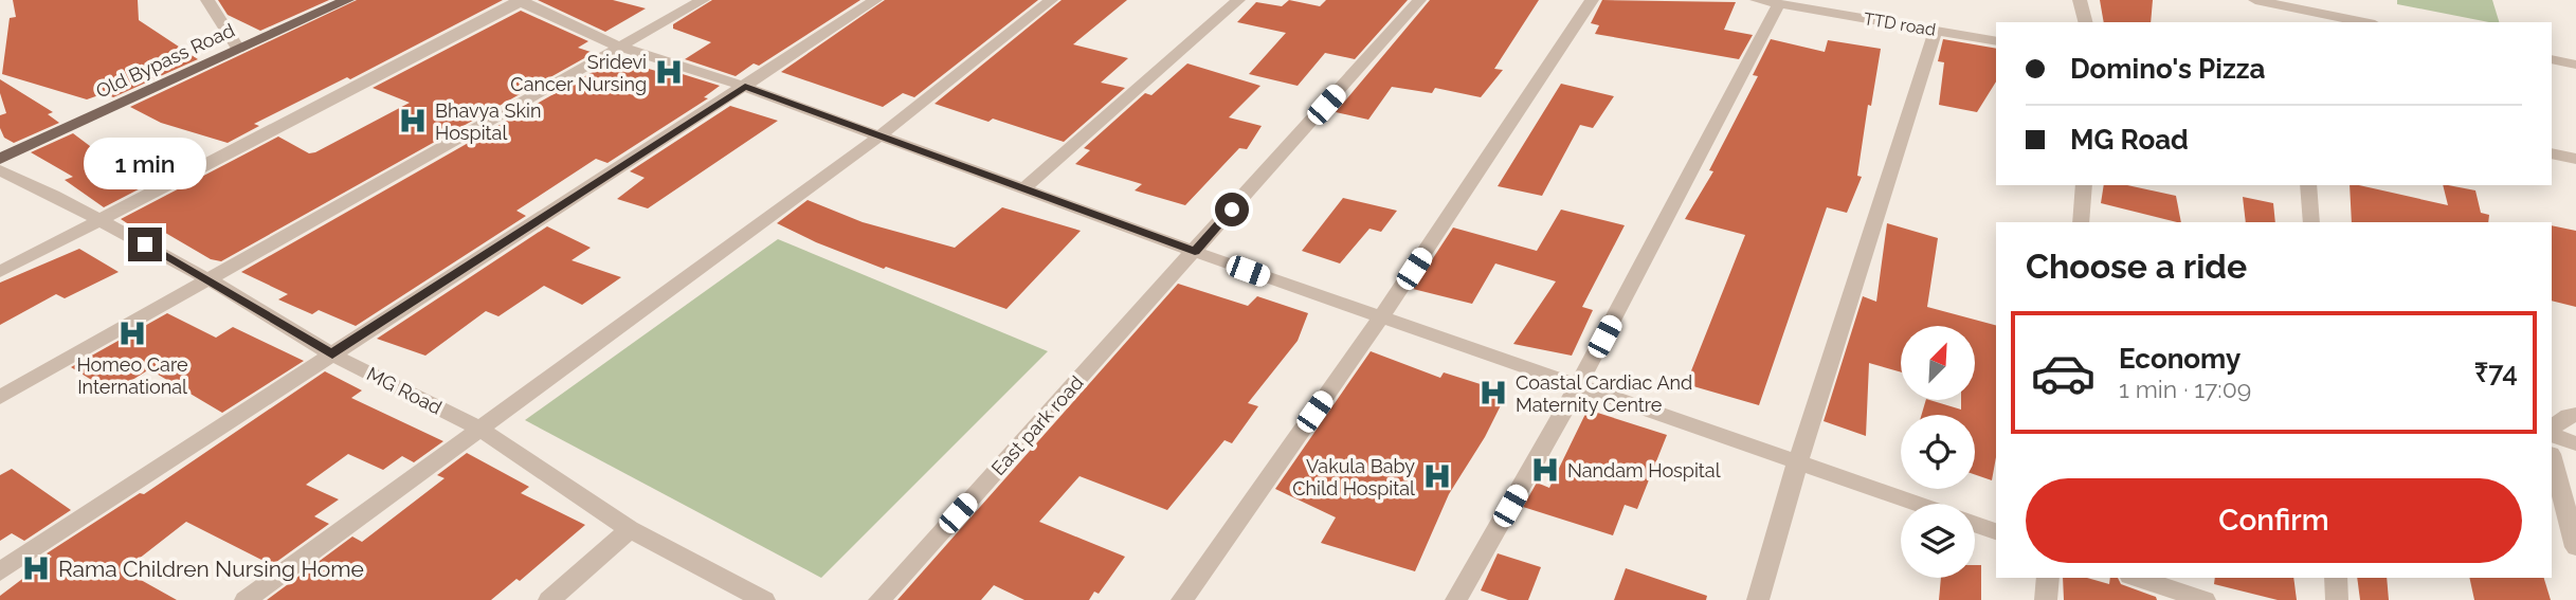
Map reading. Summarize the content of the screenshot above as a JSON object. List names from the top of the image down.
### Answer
{
  "streets": {
    "main road": ["Old Bypass Road"],
    "street": ["TTD road", "MG Road", "East park road"]
  },
  "places": {
    "hospital": [
      "Sridevi Cancer Nursing",
      "Bhavya Skin Hospital",
      "Homeo Care International",
      "Coastal Cardiac And Maternity Centre",
      "Nandam Hospital",
      "Vakula Baby Child Hospital",
      "Rama Children Nursing Home"
    ]
  },
  "north": "top right",
  "page": {
    "banner": ["Domino's Pizza", "MG Road"],
    "bubble": "1 min",
    "heading": "Choose a ride",
    "list": [
      {
        "name": "Economy",
        "note": "1 min · 17:09",
        "value": "₹74"
      }
    ],
    "buttons": "Confirm"
  }
}
